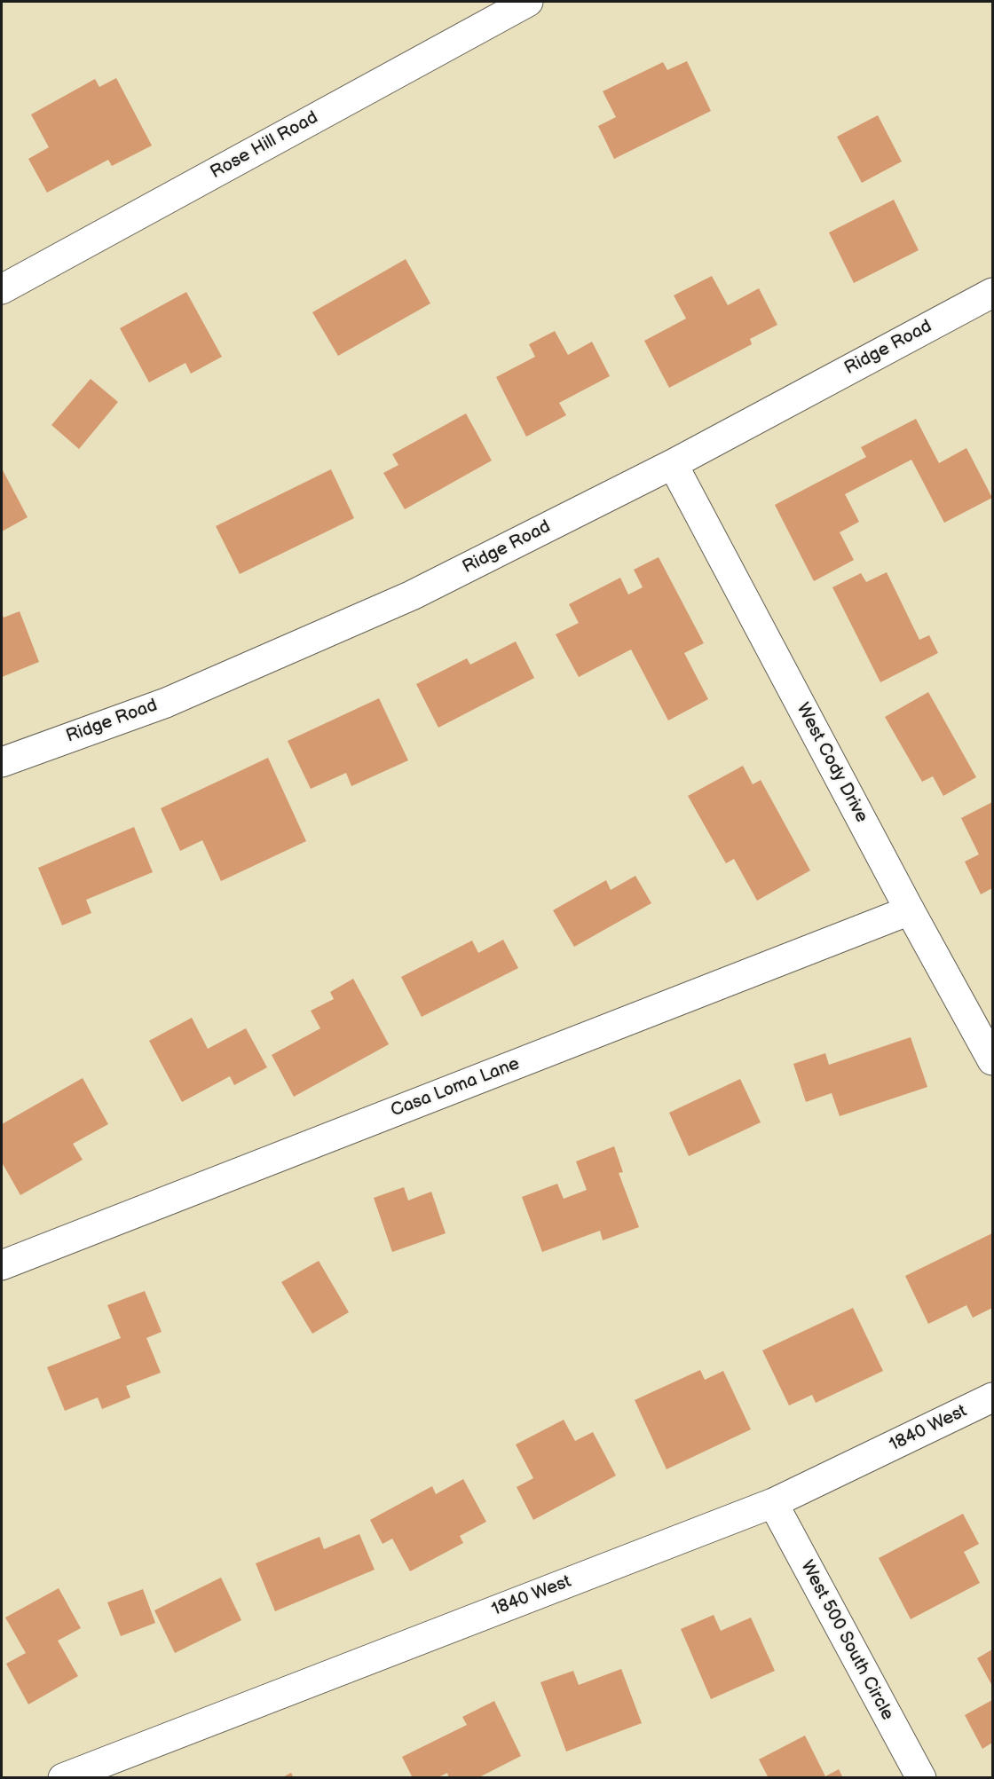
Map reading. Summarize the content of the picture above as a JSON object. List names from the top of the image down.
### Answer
{
  "streets": {
    "street": [
      "Rose Hill Road",
      "Ridge Road",
      "West Cody Drive",
      "Casa Loma Lane",
      "1840 West",
      "West 500 South Circle"
    ]
  },
  "crossings": [
    ["Ridge Road", "West Cody Drive"],
    ["West Cody Drive", "Casa Loma Lane"],
    ["1840 West", "West 500 South Circle"]
  ]
}
